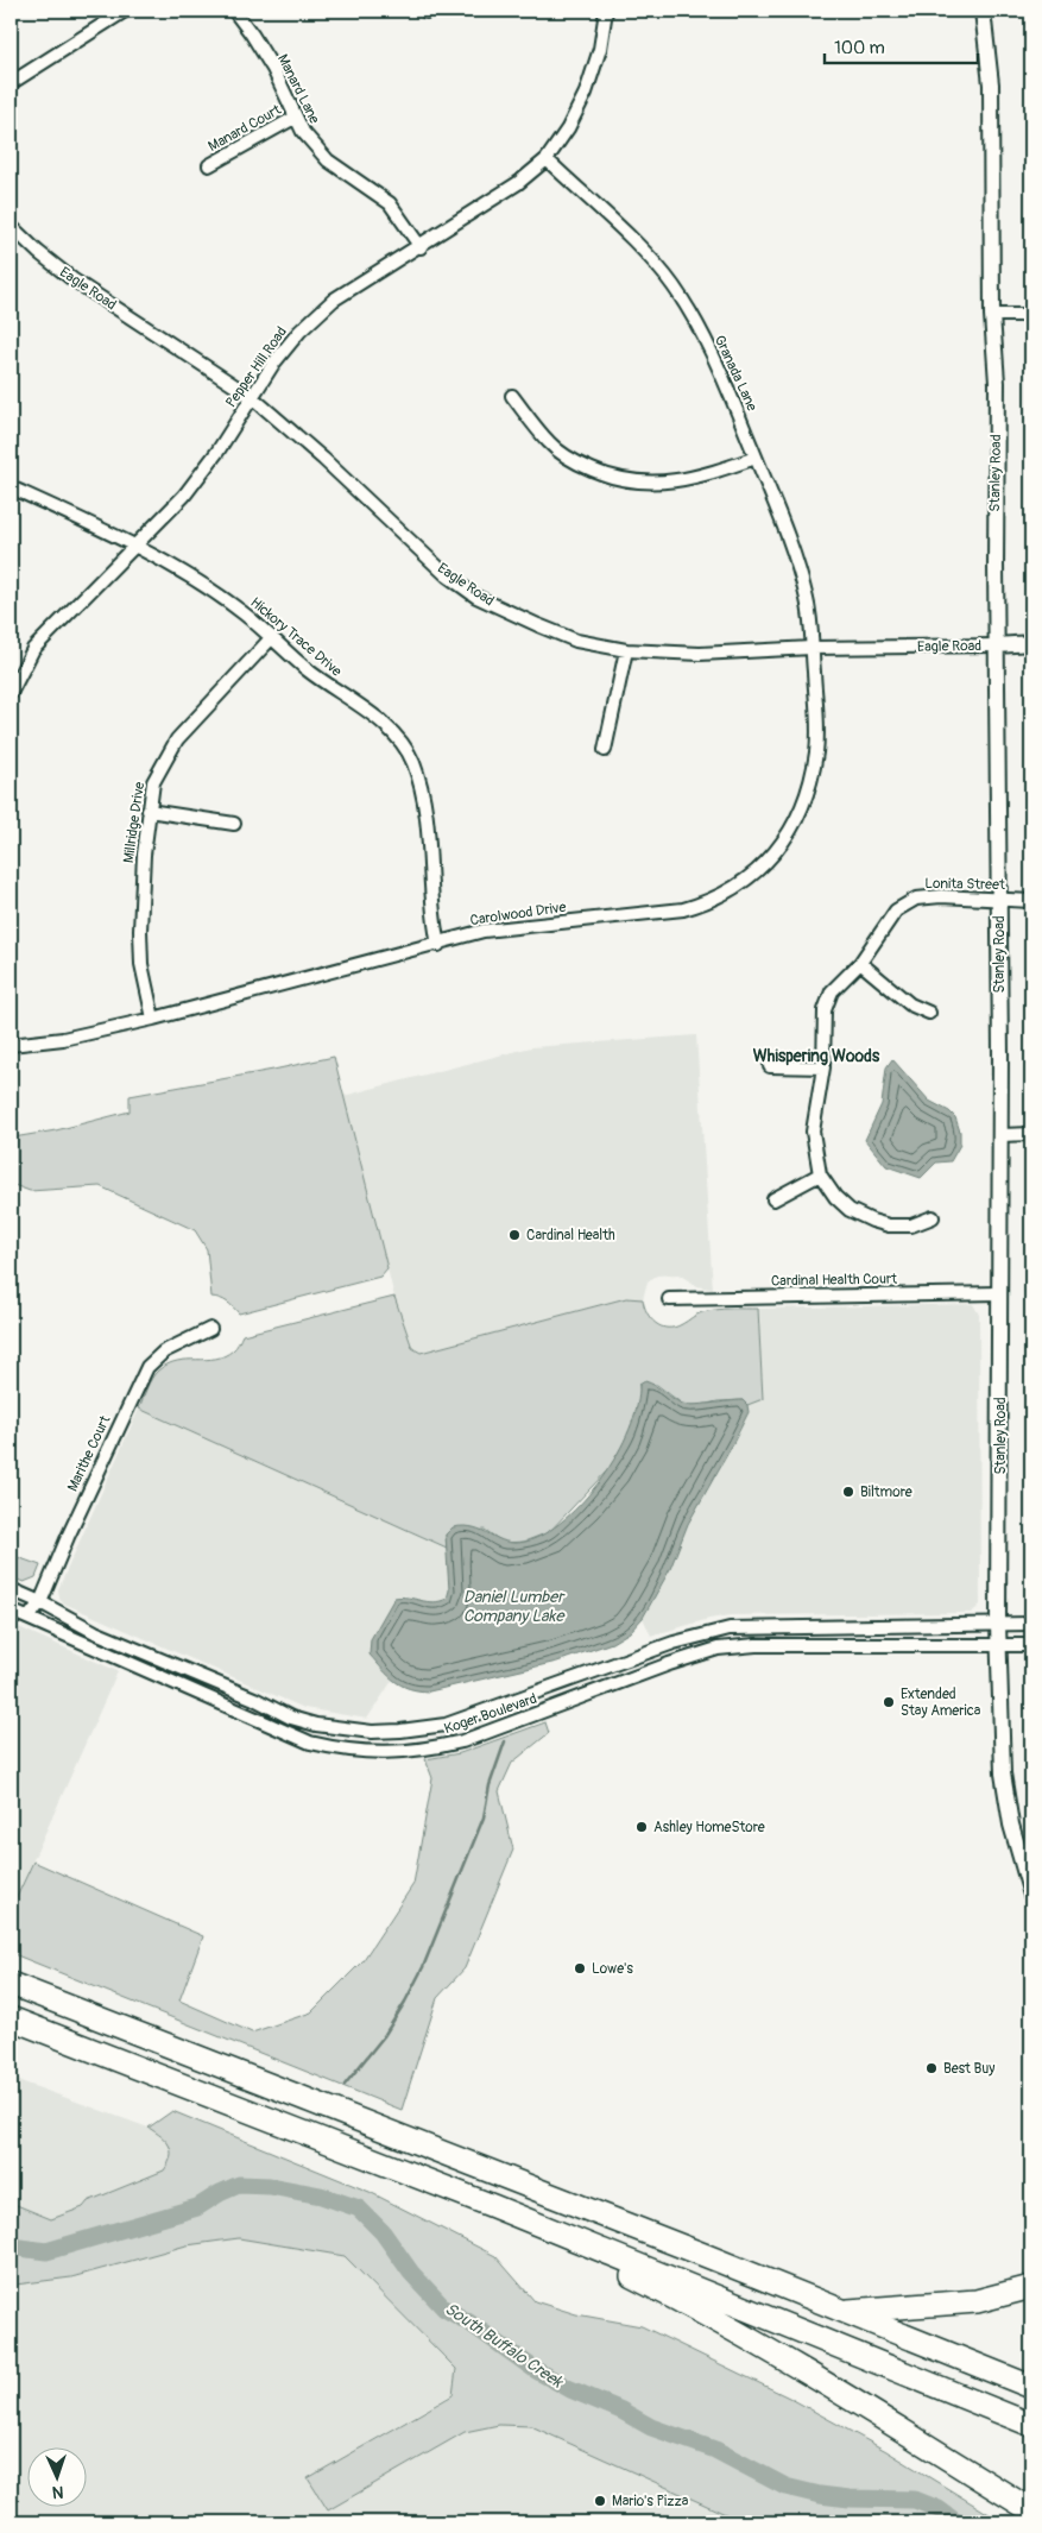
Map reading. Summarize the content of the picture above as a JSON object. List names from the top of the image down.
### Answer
{
  "streets": {
    "street": [
      "Manard Lane",
      "Manard Court",
      "Eagle Road",
      "Pepper Hill Road",
      "Granada Lane",
      "Stanley Road",
      "Hickory Trace Drive",
      "Millridge Drive",
      "Lonita Street",
      "Carolwood Drive",
      "Cardinal Health Court",
      "Marithe Court",
      "Koger Boulevard"
    ]
  },
  "crossings": [
    ["Manard Lane", "Manard Court"],
    ["Manard Lane", "Pepper Hill Road"],
    ["Eagle Road", "Pepper Hill Road"],
    ["Eagle Road", "Granada Lane"],
    ["Eagle Road", "Stanley Road"],
    ["Eagle Road", "Carolwood Drive"],
    ["Pepper Hill Road", "Granada Lane"],
    ["Pepper Hill Road", "Hickory Trace Drive"],
    ["Granada Lane", "Carolwood Drive"],
    ["Stanley Road", "Lonita Street"],
    ["Stanley Road", "Cardinal Health Court"],
    ["Stanley Road", "Koger Boulevard"],
    ["Hickory Trace Drive", "Millridge Drive"],
    ["Hickory Trace Drive", "Carolwood Drive"],
    ["Millridge Drive", "Carolwood Drive"],
    ["Marithe Court", "Koger Boulevard"]
  ],
  "districts": ["Whispering Woods"],
  "water": ["Daniel Lumber Company Lake", "South Buffalo Creek"],
  "places": [
    "Cardinal Health",
    "Biltmore",
    "Extended Stay America",
    "Ashley HomeStore",
    "Lowe's",
    "Best Buy",
    "Mario's Pizza"
  ],
  "scale_bar": "100 m",
  "north": "bottom"
}
